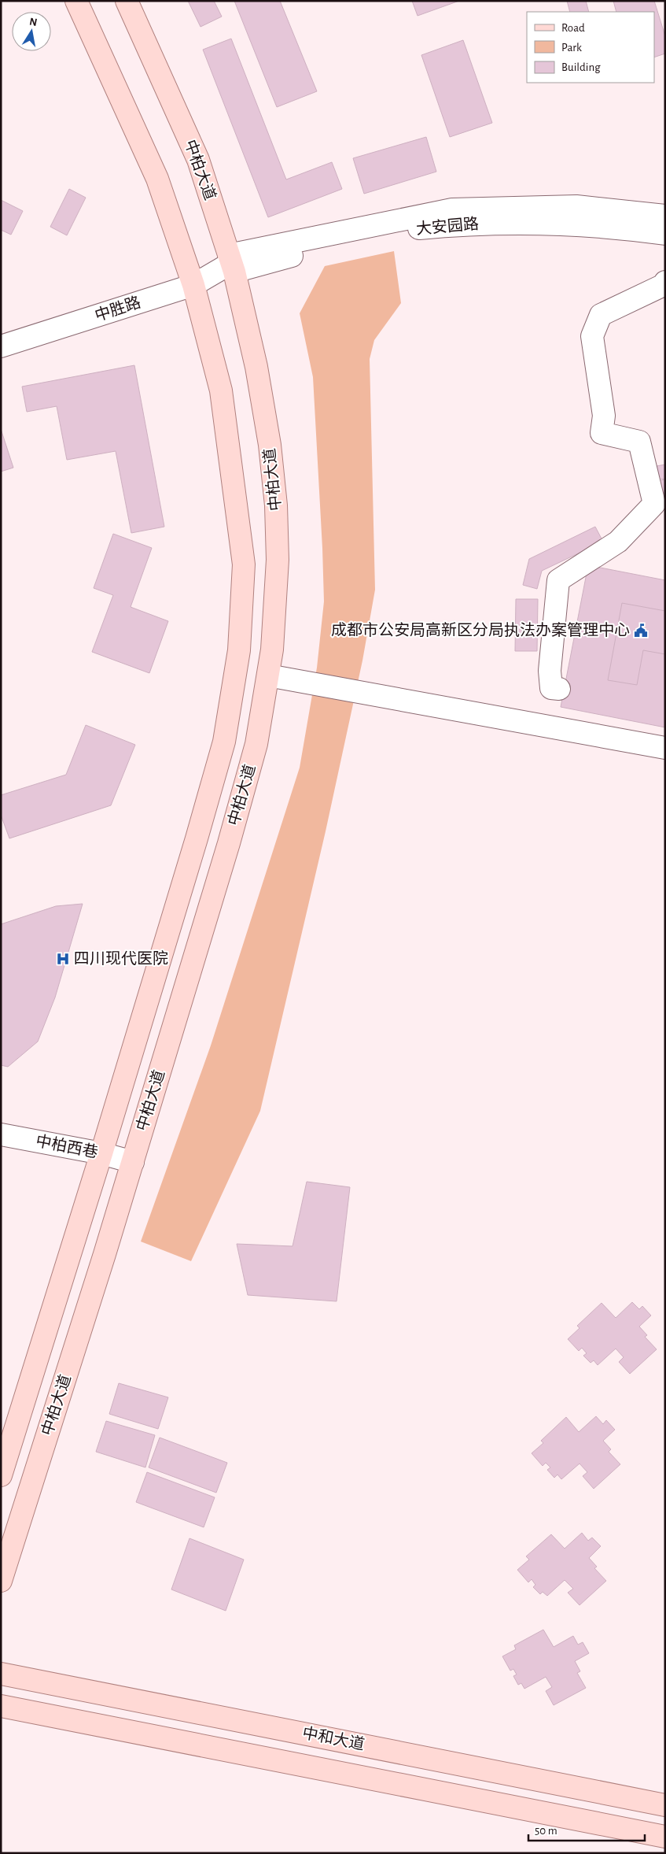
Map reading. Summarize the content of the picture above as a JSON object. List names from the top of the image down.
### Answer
{
  "streets": {
    "main road": ["中柏大道", "中和大道"],
    "street": ["大安园路", "中胜路", "中柏西巷"]
  },
  "crossings": [
    ["中柏大道", "大安园路"],
    ["中柏大道", "中胜路"],
    ["中柏大道", "中柏西巷"],
    ["大安园路", "中胜路"]
  ],
  "places": {
    "public building": ["成都市公安局高新区分局执法办案管理中心"],
    "hospital": ["四川现代医院"]
  },
  "legend": ["Road", "Park", "Building"],
  "scale_bar": "50 m",
  "north": "top"
}
